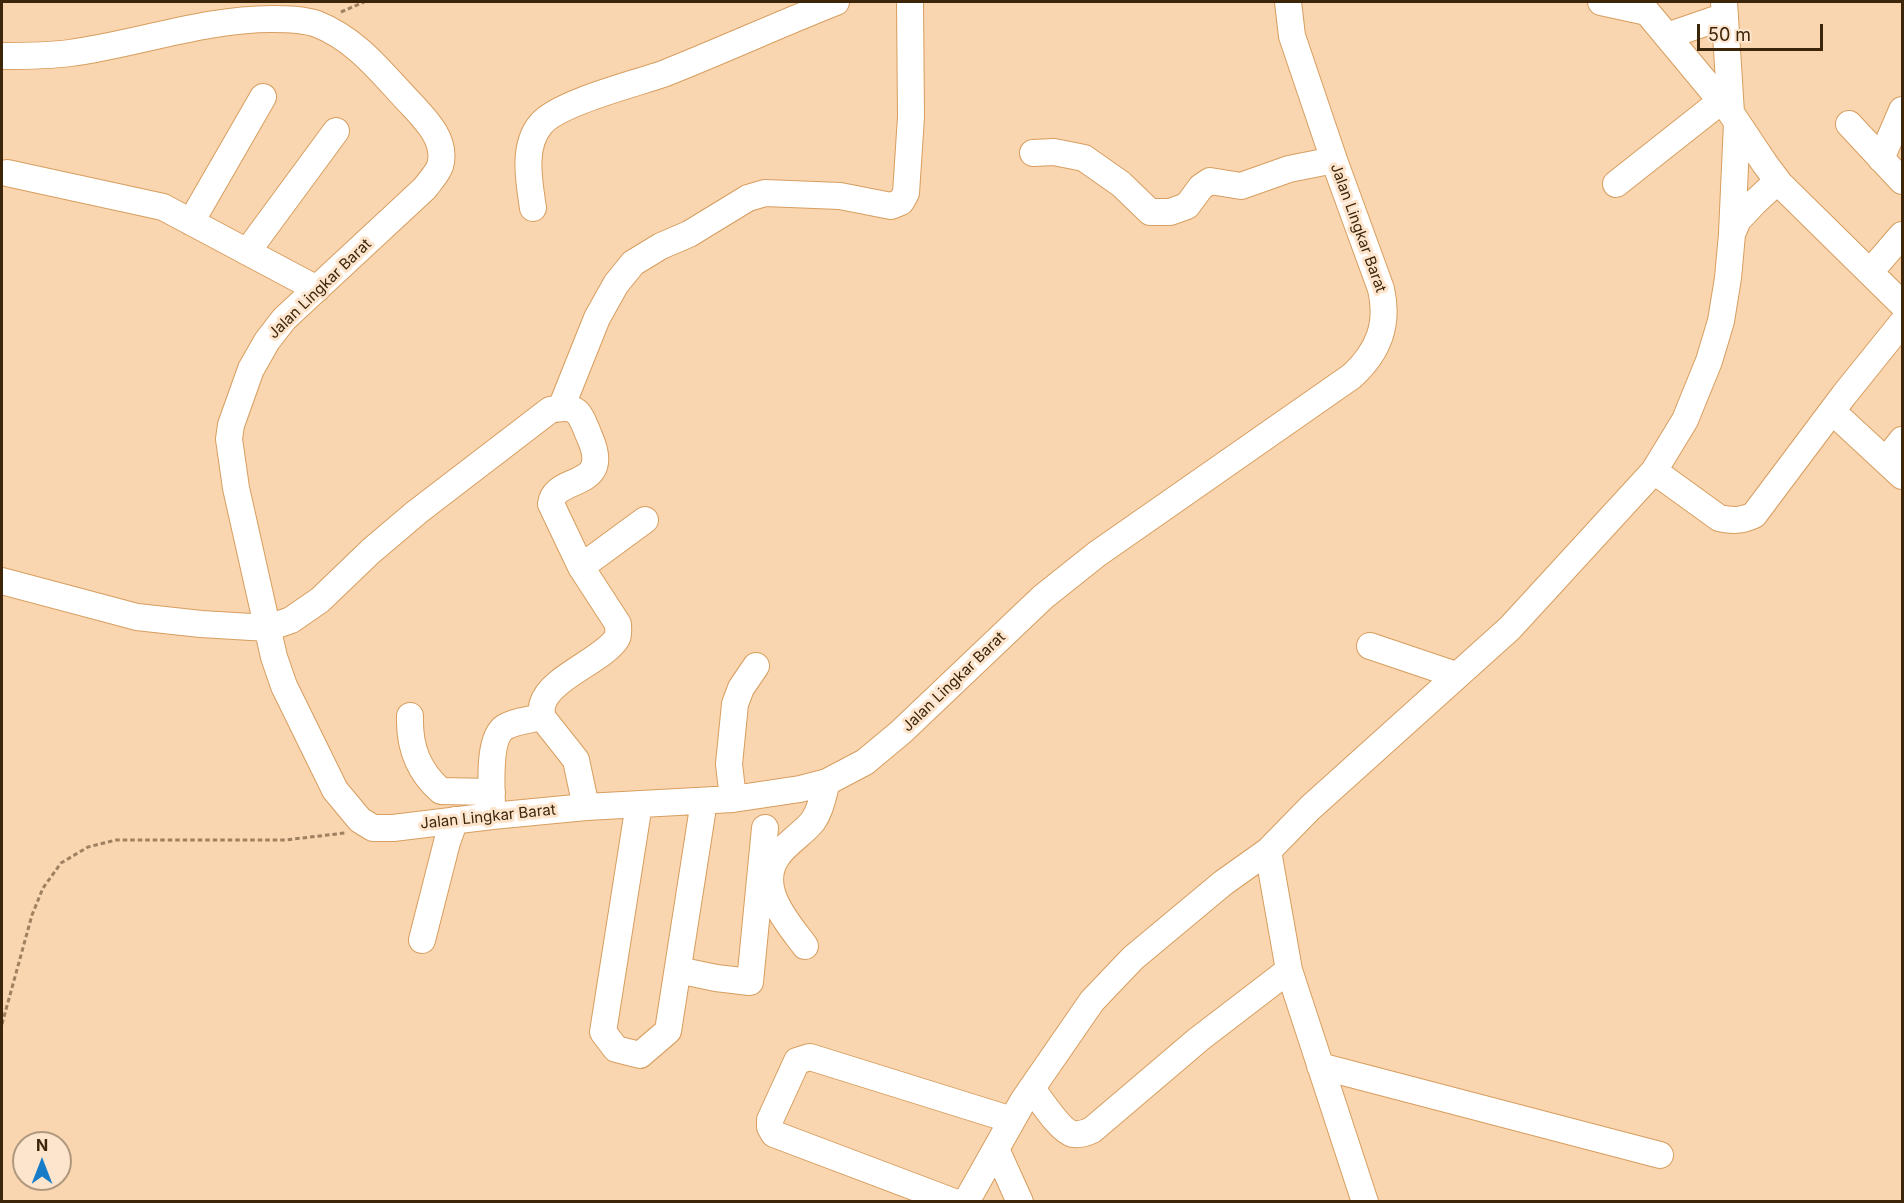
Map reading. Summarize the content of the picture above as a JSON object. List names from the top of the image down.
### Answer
{
  "streets": {
    "street": ["Jalan Lingkar Barat"]
  },
  "scale_bar": "50 m",
  "north": "top"
}
